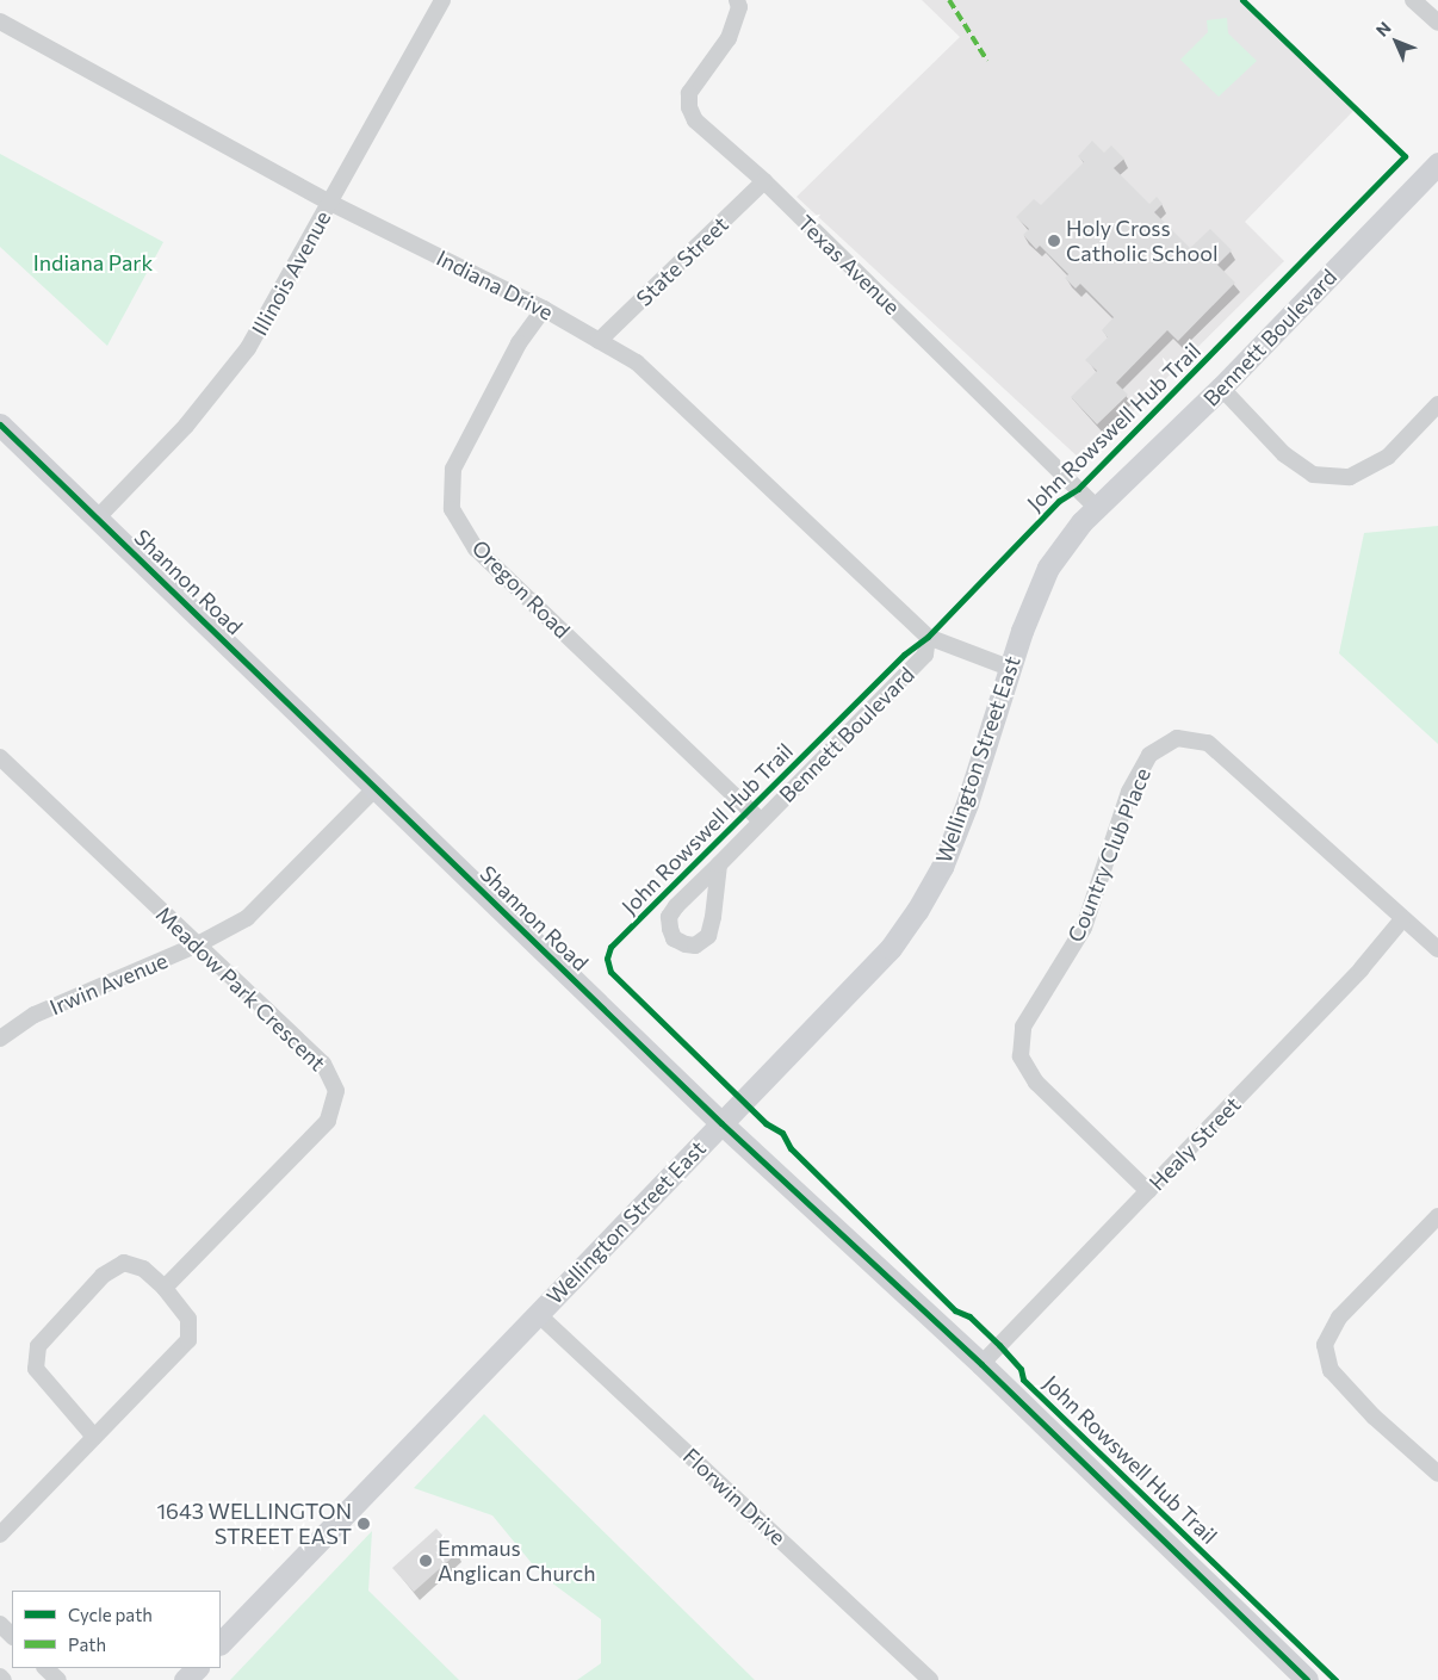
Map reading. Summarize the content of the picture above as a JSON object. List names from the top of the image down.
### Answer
{
  "streets": {
    "main road": ["Bennett Boulevard", "Shannon Road", "Wellington Street East"],
    "street": [
      "State Street",
      "Texas Avenue",
      "Illinois Avenue",
      "Indiana Drive",
      "Oregon Road",
      "Country Club Place",
      "Irwin Avenue",
      "Meadow Park Crescent",
      "Healy Street",
      "Florwin Drive"
    ],
    "cycle path": ["John Rowswell Hub Trail"]
  },
  "crossings": [
    ["State Street", "Texas Avenue"],
    ["State Street", "Indiana Drive"],
    ["Texas Avenue", "Bennett Boulevard"],
    ["Texas Avenue", "Wellington Street East"],
    ["Illinois Avenue", "Indiana Drive"],
    ["Illinois Avenue", "Shannon Road"],
    ["Indiana Drive", "Bennett Boulevard"],
    ["Indiana Drive", "Oregon Road"],
    ["Bennett Boulevard", "Oregon Road"],
    ["Bennett Boulevard", "Wellington Street East"],
    ["Shannon Road", "Wellington Street East"],
    ["Shannon Road", "Irwin Avenue"],
    ["Shannon Road", "Healy Street"],
    ["Wellington Street East", "Florwin Drive"],
    ["Country Club Place", "Healy Street"],
    ["Irwin Avenue", "Meadow Park Crescent"]
  ],
  "parks": ["Indiana Park"],
  "places": ["Holy Cross Catholic School", "1643 WELLINGTON STREET EAST", "Emmaus Anglican Church"],
  "legend": ["Cycle path", "Path"],
  "north": "top left"
}
